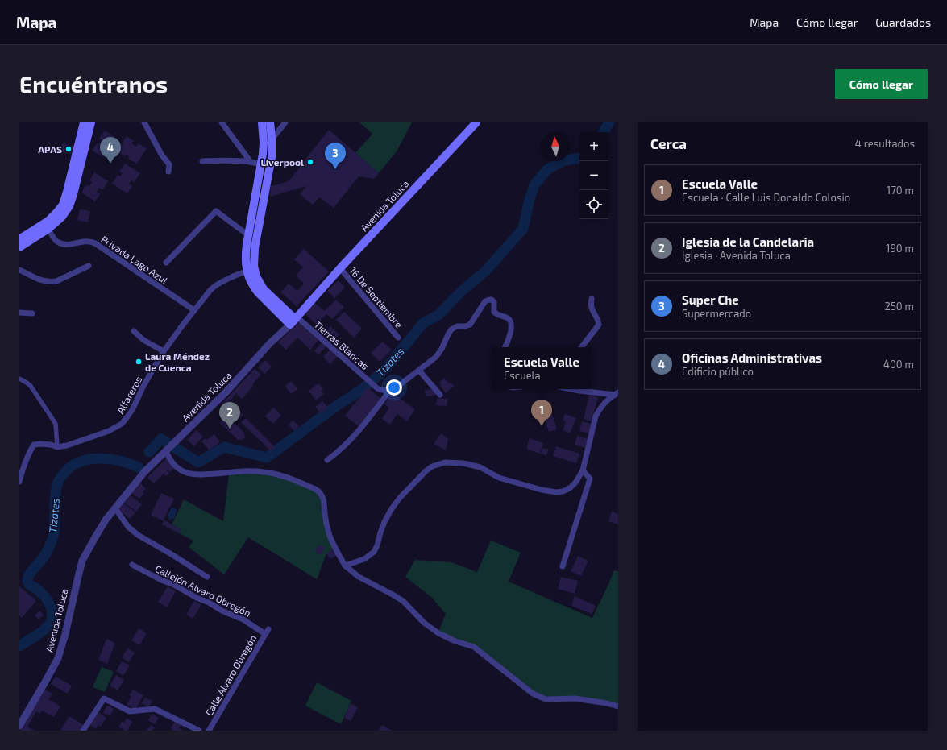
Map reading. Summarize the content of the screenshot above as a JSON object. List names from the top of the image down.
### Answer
{
  "streets": {
    "main road": ["Avenida Toluca"],
    "street": [
      "Privada Lago Azul",
      "16 De Septiembre",
      "Tierras Blancas",
      "Alfareros",
      "Callejón Alvaro Obregón",
      "Calle Álvaro Obregón"
    ]
  },
  "crossings": [
    ["Avenida Toluca", "16 De Septiembre"],
    ["Avenida Toluca", "Tierras Blancas"],
    ["Privada Lago Azul", "Alfareros"],
    ["Callejón Alvaro Obregón", "Calle Álvaro Obregón"]
  ],
  "water": ["Tizates"],
  "places": ["APAS", "Liverpool", "Laura Méndez de Cuenca"],
  "north": "top",
  "page": {
    "header": "Mapa",
    "nav": ["Mapa", "Cómo llegar", "Guardados"],
    "buttons": "Cómo llegar",
    "title": "Encuéntranos",
    "heading": ["Cerca", "4 resultados"],
    "map_buttons": ["+", "−"],
    "pins": [
      "4",
      "3",
      "1",
      "2"
    ],
    "list": [
      {
        "mark": "1",
        "name": "Escuela Valle",
        "note": "Escuela · Calle Luis Donaldo Colosio",
        "value": "170 m"
      },
      {
        "mark": "2",
        "name": "Iglesia de la Candelaria",
        "note": "Iglesia · Avenida Toluca",
        "value": "190 m"
      },
      {
        "mark": "3",
        "name": "Super Che",
        "note": "Supermercado",
        "value": "250 m"
      },
      {
        "mark": "4",
        "name": "Oficinas Administrativas",
        "note": "Edificio público",
        "value": "400 m"
      }
    ],
    "popup": ["Escuela Valle", "Escuela"]
  }
}
